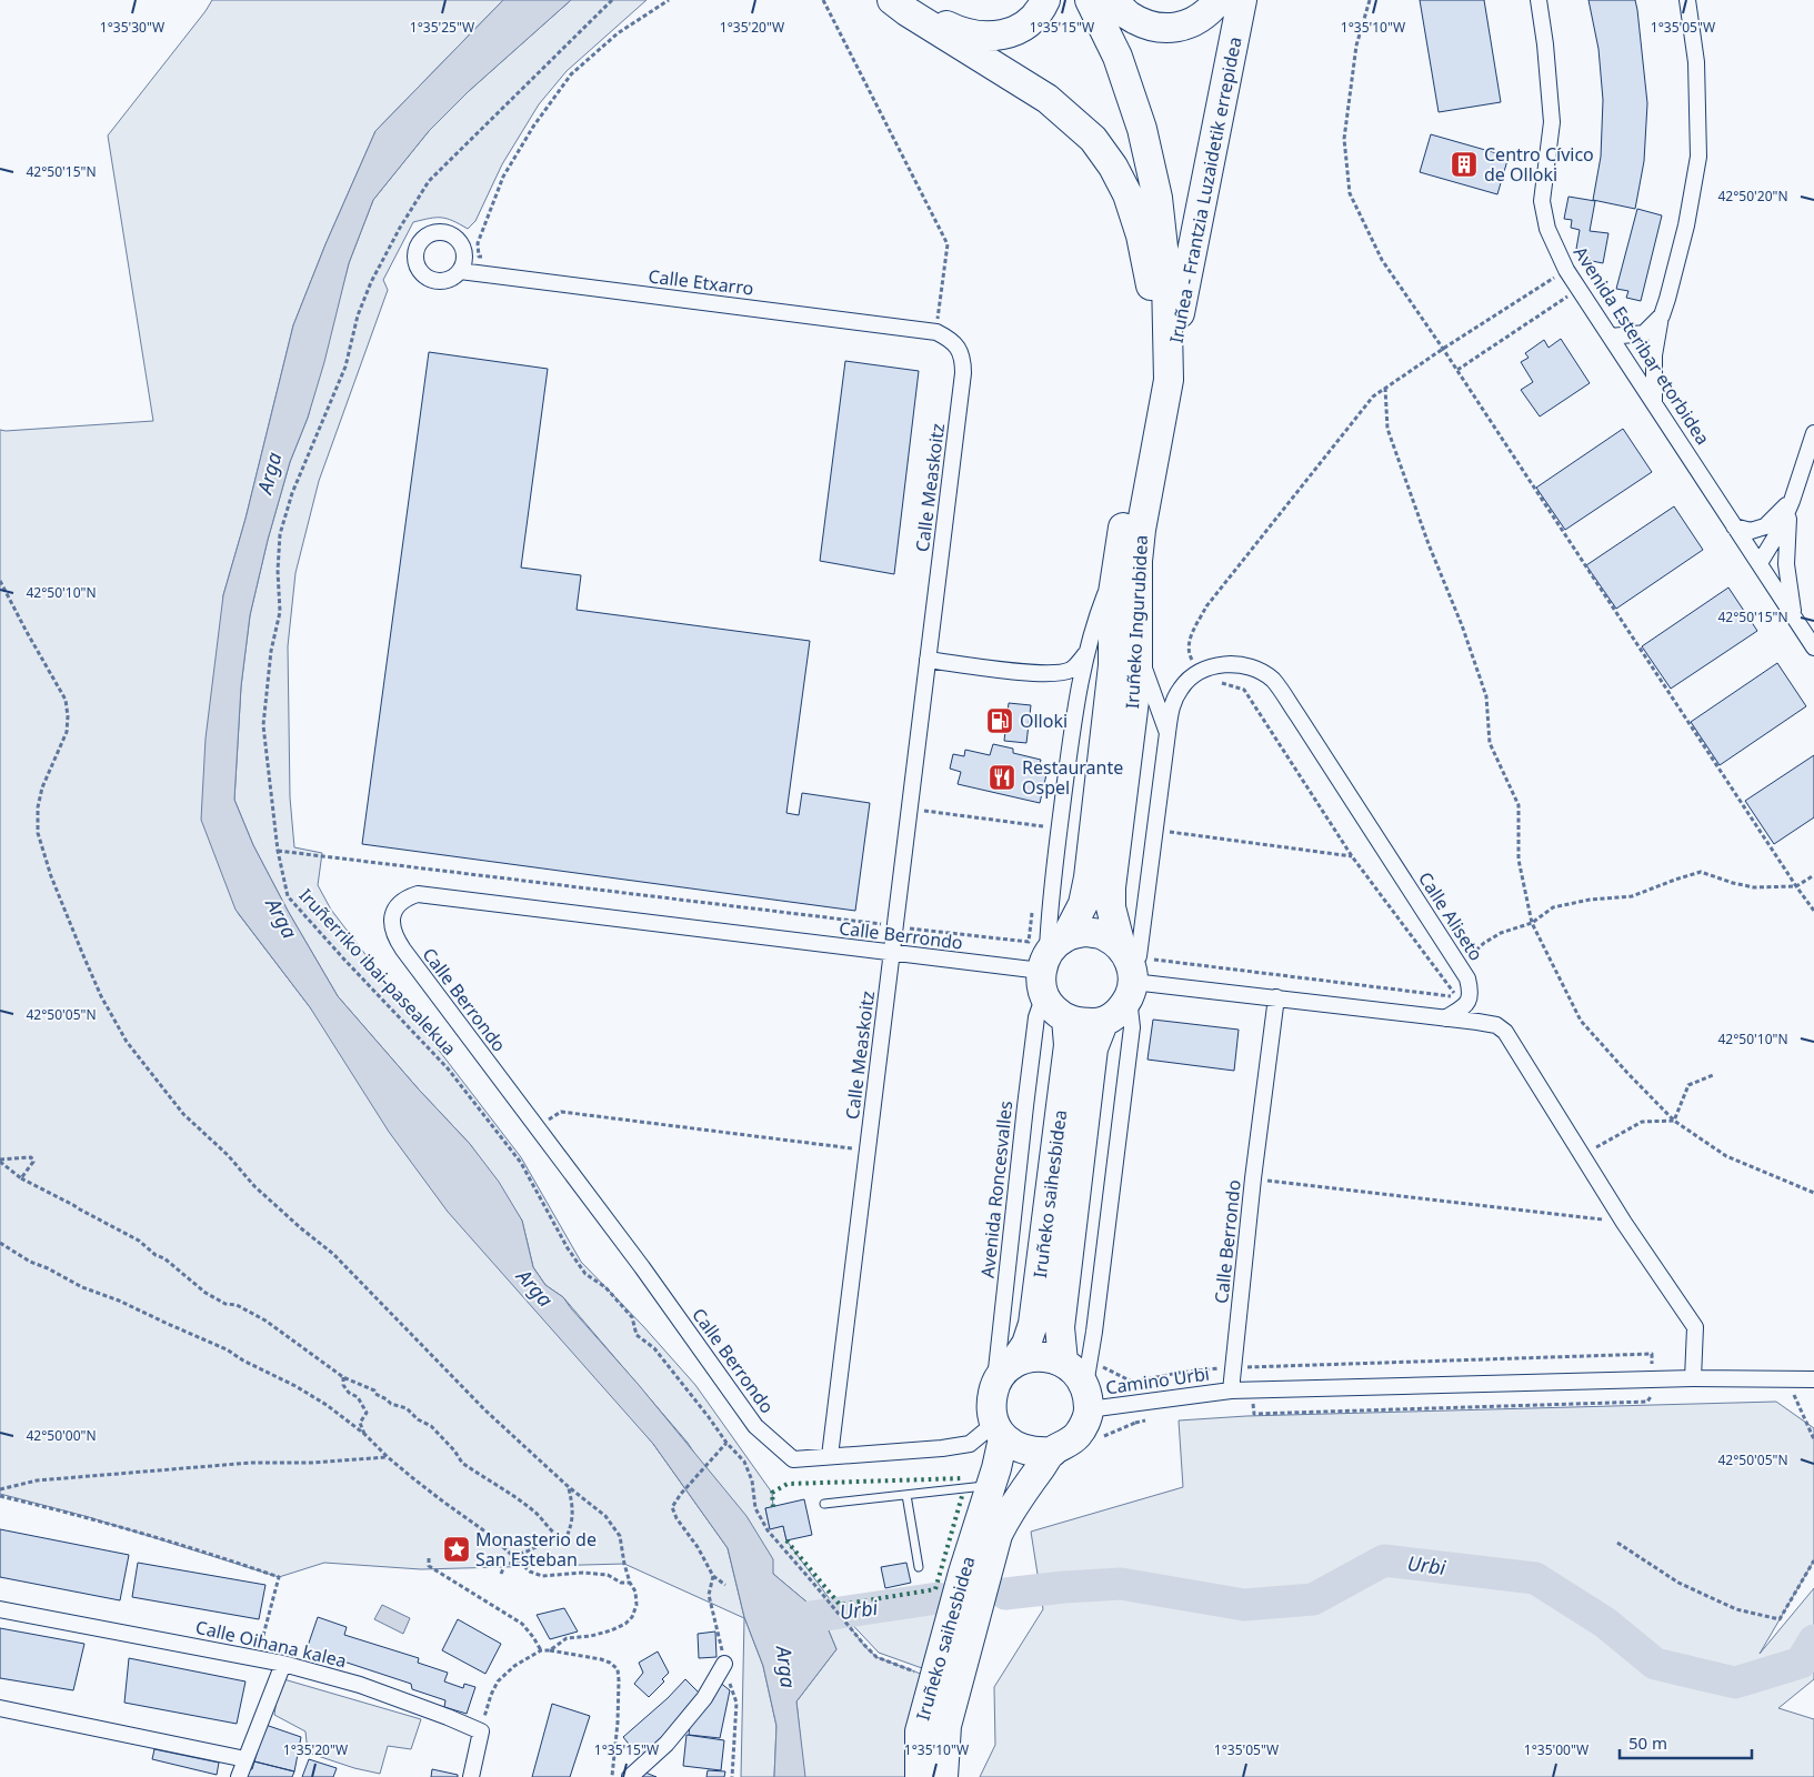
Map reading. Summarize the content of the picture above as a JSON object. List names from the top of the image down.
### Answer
{
  "streets": {
    "highway": ["Iruñea - Frantzia Luzaidetik errepidea", "Iruñeko Ingurubidea", "Iruñeko saihesbidea"],
    "street": [
      "Calle Etxarro",
      "Avenida Esteribar etorbidea",
      "Calle Measkoitz",
      "Calle Aliseto",
      "Calle Berrondo",
      "Avenida Roncesvalles",
      "Camino Urbi",
      "Calle Oihana kalea"
    ],
    "path": ["Iruñerriko ibai-pasealekua"]
  },
  "crossings": [
    ["Iruñea - Frantzia Luzaidetik errepidea", "Iruñeko Ingurubidea"],
    ["Calle Etxarro", "Calle Measkoitz"],
    ["Calle Measkoitz", "Calle Berrondo"],
    ["Iruñeko Ingurubidea", "Calle Berrondo"],
    ["Iruñeko Ingurubidea", "Avenida Roncesvalles"],
    ["Iruñeko Ingurubidea", "Iruñeko saihesbidea"],
    ["Calle Berrondo", "Avenida Roncesvalles"],
    ["Calle Berrondo", "Iruñeko saihesbidea"],
    ["Calle Berrondo", "Camino Urbi"],
    ["Iruñerriko ibai-pasealekua", "Iruñeko saihesbidea"],
    ["Avenida Roncesvalles", "Iruñeko saihesbidea"],
    ["Avenida Roncesvalles", "Camino Urbi"],
    ["Iruñeko saihesbidea", "Camino Urbi"]
  ],
  "water": ["Arga", "Urbi"],
  "places": {
    "building": ["Centro Cívico de Olloki"],
    "fuel station": ["Olloki"],
    "restaurant": ["Restaurante Ospel"],
    "place": ["Monasterio de San Esteban"]
  },
  "scale_bar": "50 m",
  "coordinates": [
    "1°35'30\"W",
    "1°35'25\"W",
    "1°35'20\"W",
    "1°35'15\"W",
    "1°35'10\"W",
    "1°35'05\"W",
    "42°50'15\"N",
    "42°50'20\"N",
    "42°50'10\"N",
    "42°50'05\"N",
    "42°50'00\"N",
    "1°35'00\"W"
  ]
}
